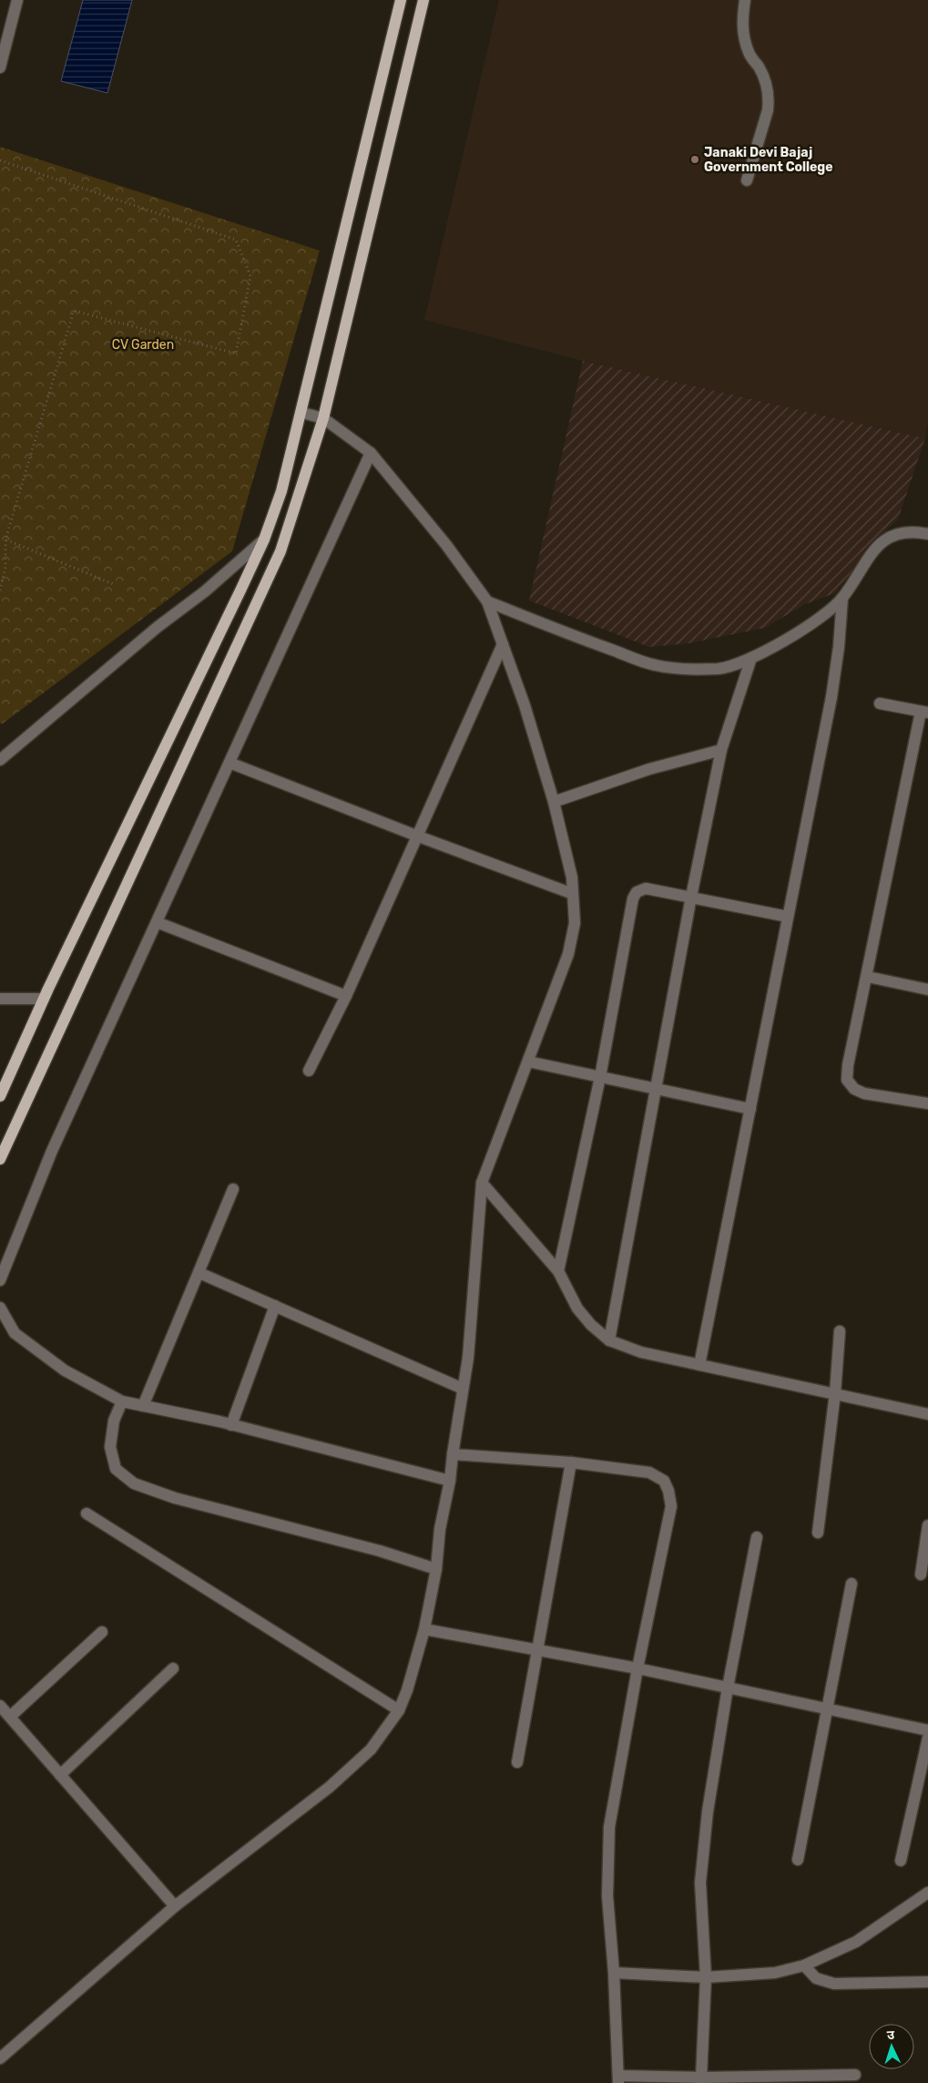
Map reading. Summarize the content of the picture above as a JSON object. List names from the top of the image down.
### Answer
{
  "parks": ["CV Garden"],
  "places": ["Janaki Devi Bajaj Government College"],
  "north": "top"
}
